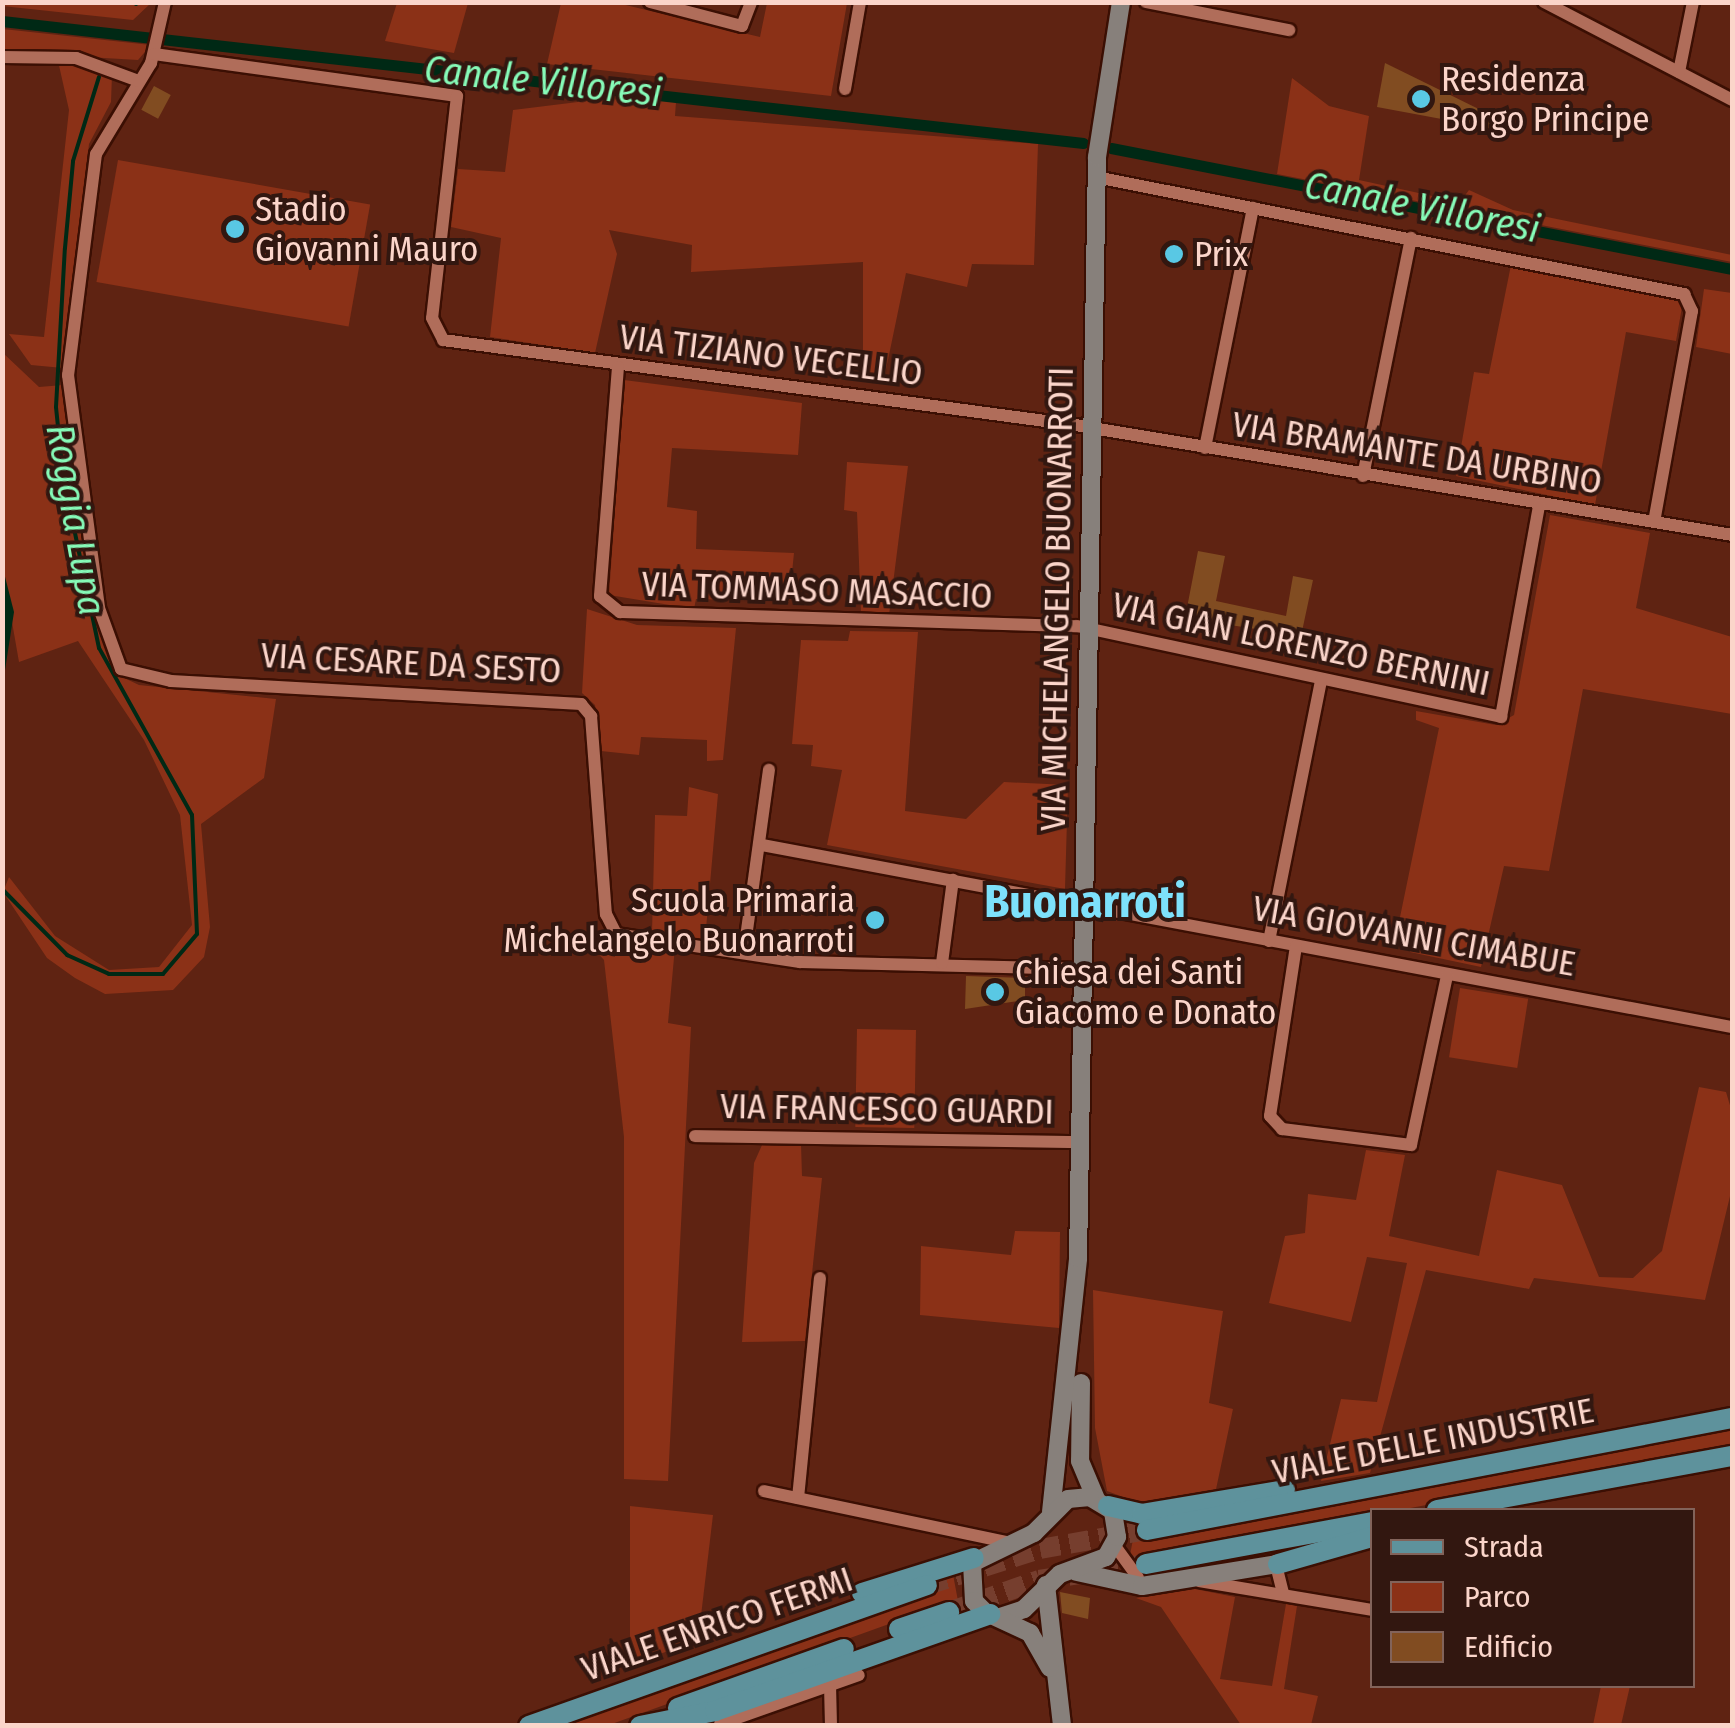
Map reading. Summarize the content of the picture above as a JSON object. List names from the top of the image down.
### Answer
{
  "streets": {
    "main road": ["VIALE DELLE INDUSTRIE", "VIALE ENRICO FERMI"],
    "street": [
      "VIA TIZIANO VECELLIO",
      "VIA BRAMANTE DA URBINO",
      "VIA TOMMASO MASACCIO",
      "VIA MICHELANGELO BUONARROTI",
      "VIA GIAN LORENZO BERNINI",
      "VIA CESARE DA SESTO",
      "VIA GIOVANNI CIMABUE",
      "VIA FRANCESCO GUARDI"
    ]
  },
  "crossings": [
    ["VIA TIZIANO VECELLIO", "VIA BRAMANTE DA URBINO"],
    ["VIA TIZIANO VECELLIO", "VIA TOMMASO MASACCIO"],
    ["VIA TIZIANO VECELLIO", "VIA MICHELANGELO BUONARROTI"],
    ["VIA BRAMANTE DA URBINO", "VIA MICHELANGELO BUONARROTI"],
    ["VIA BRAMANTE DA URBINO", "VIA GIAN LORENZO BERNINI"],
    ["VIA TOMMASO MASACCIO", "VIA MICHELANGELO BUONARROTI"],
    ["VIA TOMMASO MASACCIO", "VIA GIAN LORENZO BERNINI"],
    ["VIA MICHELANGELO BUONARROTI", "VIA GIAN LORENZO BERNINI"],
    ["VIA MICHELANGELO BUONARROTI", "VIA GIOVANNI CIMABUE"],
    ["VIA MICHELANGELO BUONARROTI", "VIA FRANCESCO GUARDI"]
  ],
  "districts": ["Buonarroti"],
  "water": ["Canale Villoresi", "Roggia Lupa"],
  "places": [
    "Residenza Borgo Principe",
    "Stadio Giovanni Mauro",
    "Prix",
    "Scuola Primaria Michelangelo Buonarroti",
    "Chiesa dei Santi Giacomo e Donato"
  ],
  "legend": ["Strada", "Parco", "Edificio"]
}
